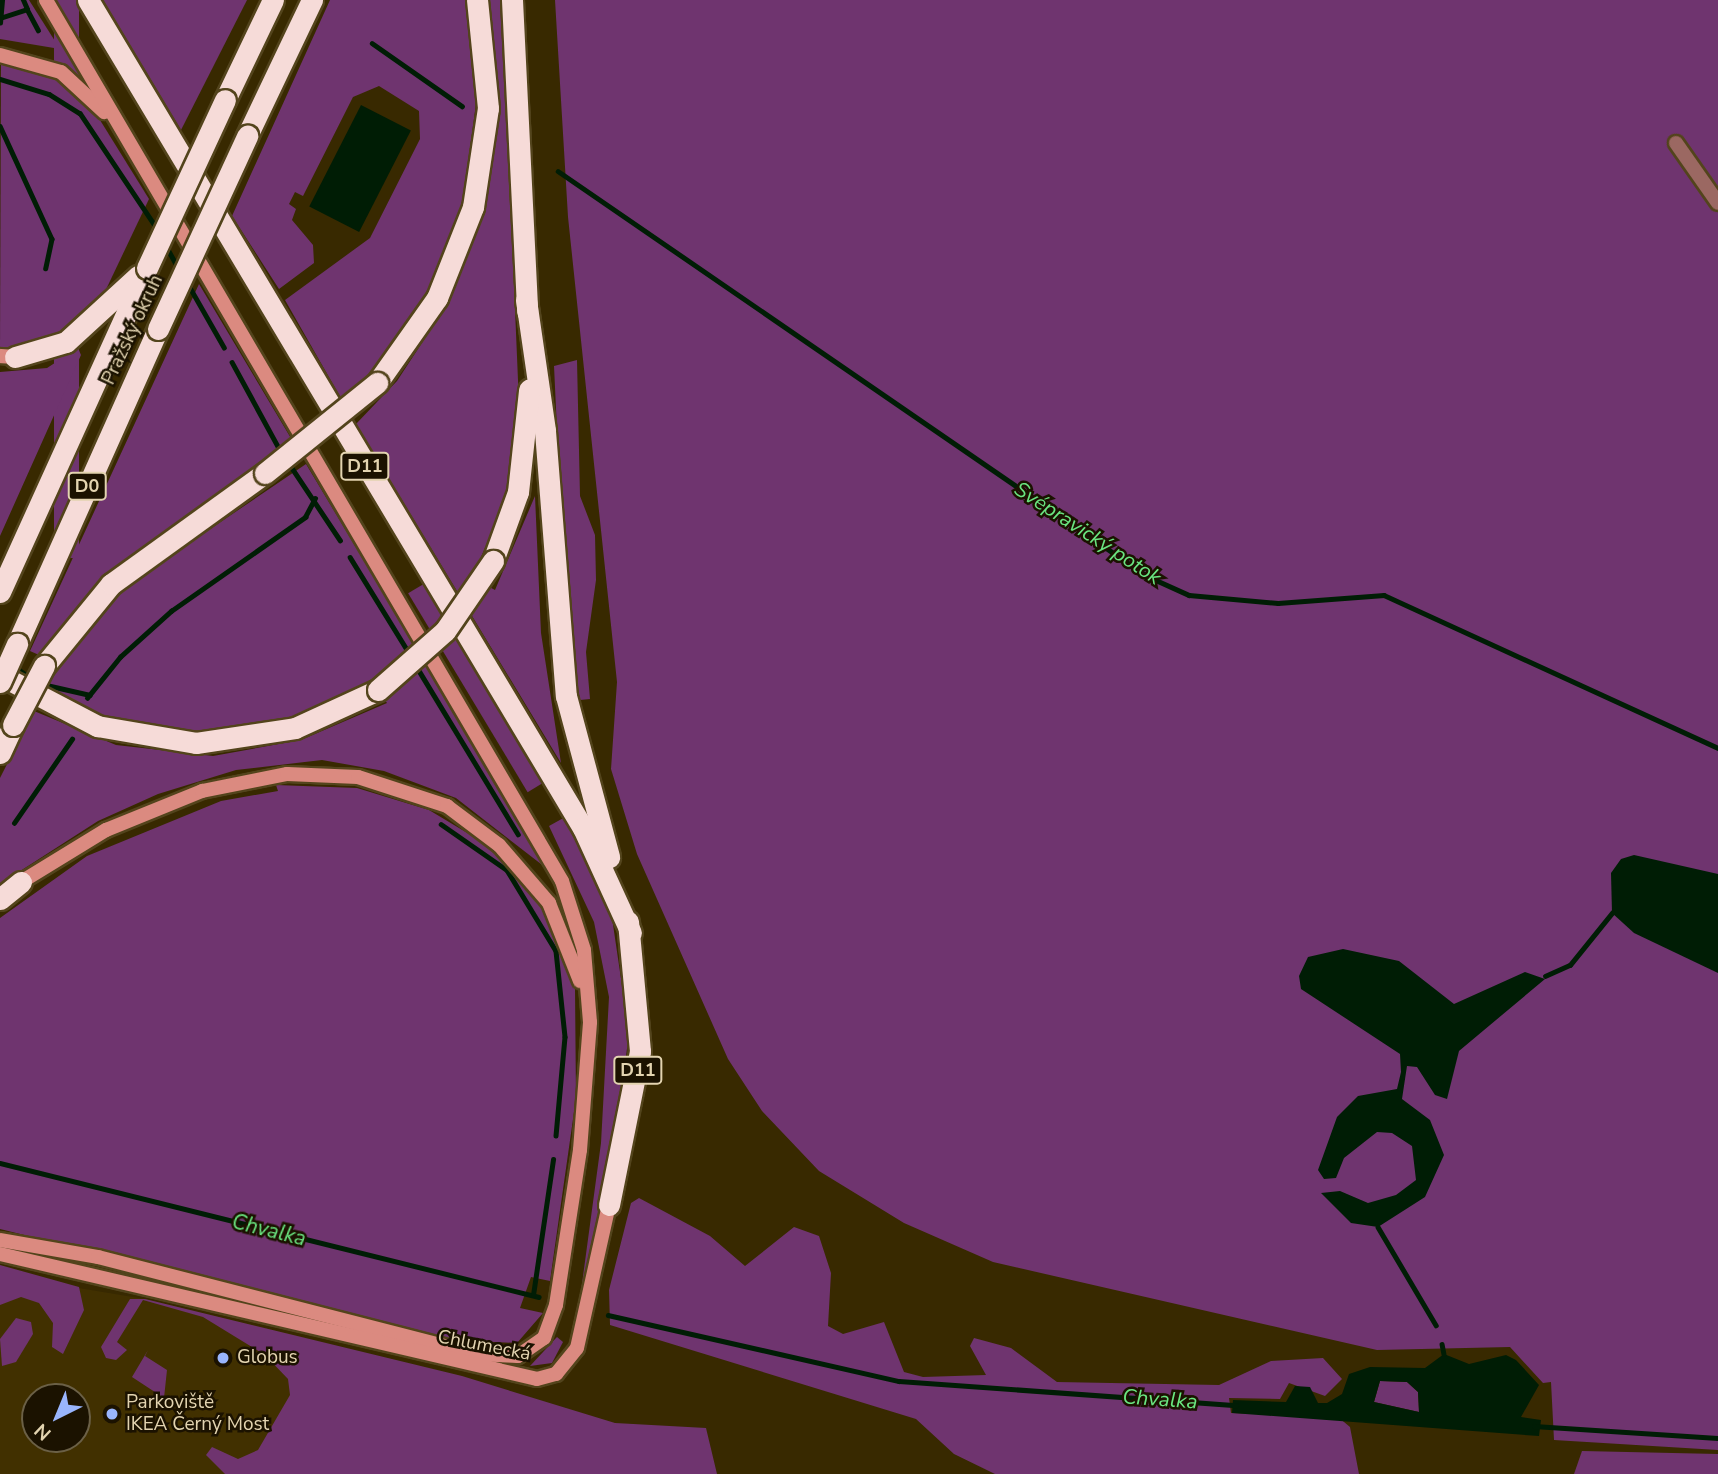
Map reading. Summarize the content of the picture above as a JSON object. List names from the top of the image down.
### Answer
{
  "streets": {
    "highway": [
      "Pražský okruh",
      "D11",
      "D0",
      "Chlumecká"
    ]
  },
  "crossings": [
    ["D11", "Chlumecká"]
  ],
  "water": ["Svépravický potok", "Chvalka"],
  "places": ["Globus", "Parkoviště IKEA Černý Most"],
  "north": "bottom left"
}
